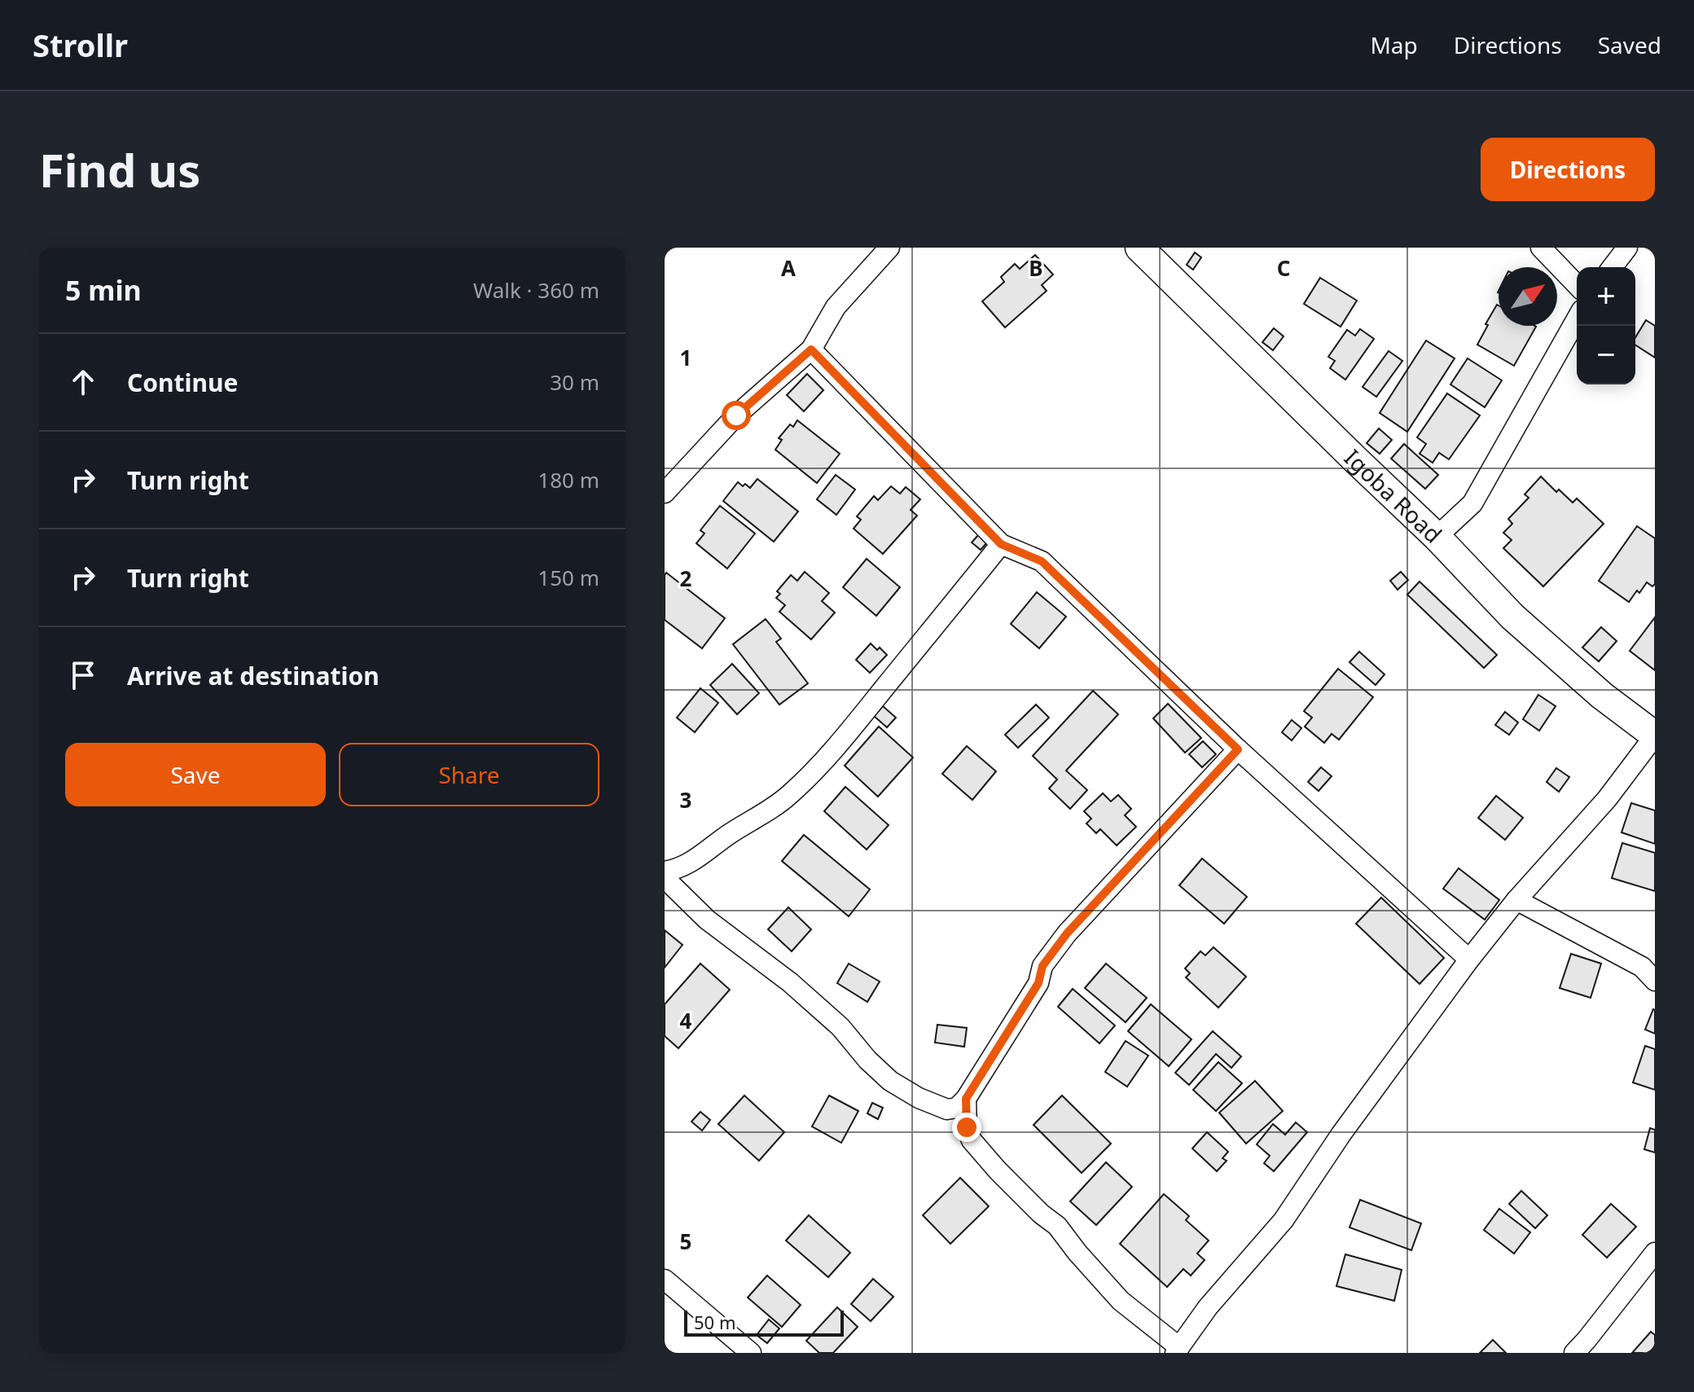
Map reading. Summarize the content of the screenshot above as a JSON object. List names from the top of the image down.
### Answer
{
  "streets": {
    "street": ["Igoba Road"]
  },
  "scale_bar": "50 m",
  "north": "top right",
  "page": {
    "header": "Strollr",
    "nav": ["Map", "Directions", "Saved"],
    "buttons": [
      "Directions",
      ["Save", "Share"]
    ],
    "title": "Find us",
    "heading": ["5 min", "Walk · 360 m"],
    "map_buttons": ["+", "−"],
    "list": [
      ["Continue", "30 m"],
      ["Turn right", "180 m"],
      ["Turn right", "150 m"],
      "Arrive at destination"
    ],
    "scale": "50 m"
  },
  "grid": {
    "columns": ["A", "B", "C"],
    "rows": [
      "1",
      "2",
      "3",
      "4",
      "5"
    ]
  }
}
